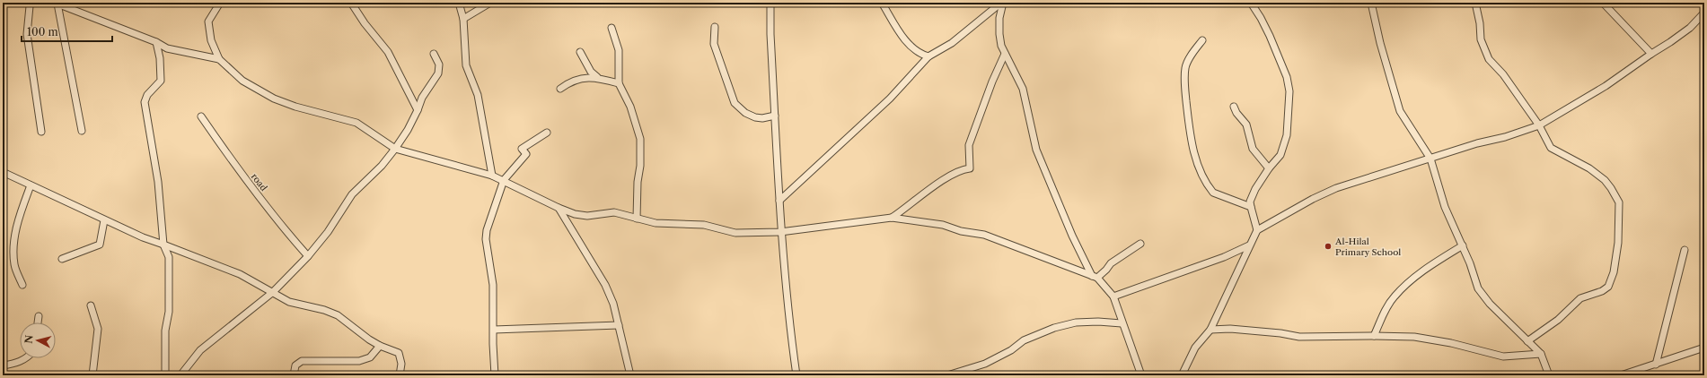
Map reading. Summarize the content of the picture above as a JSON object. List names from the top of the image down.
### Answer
{
  "streets": {
    "street": ["road"]
  },
  "places": ["Al-Hilal Primary School"],
  "scale_bar": "100 m",
  "north": "left"
}
